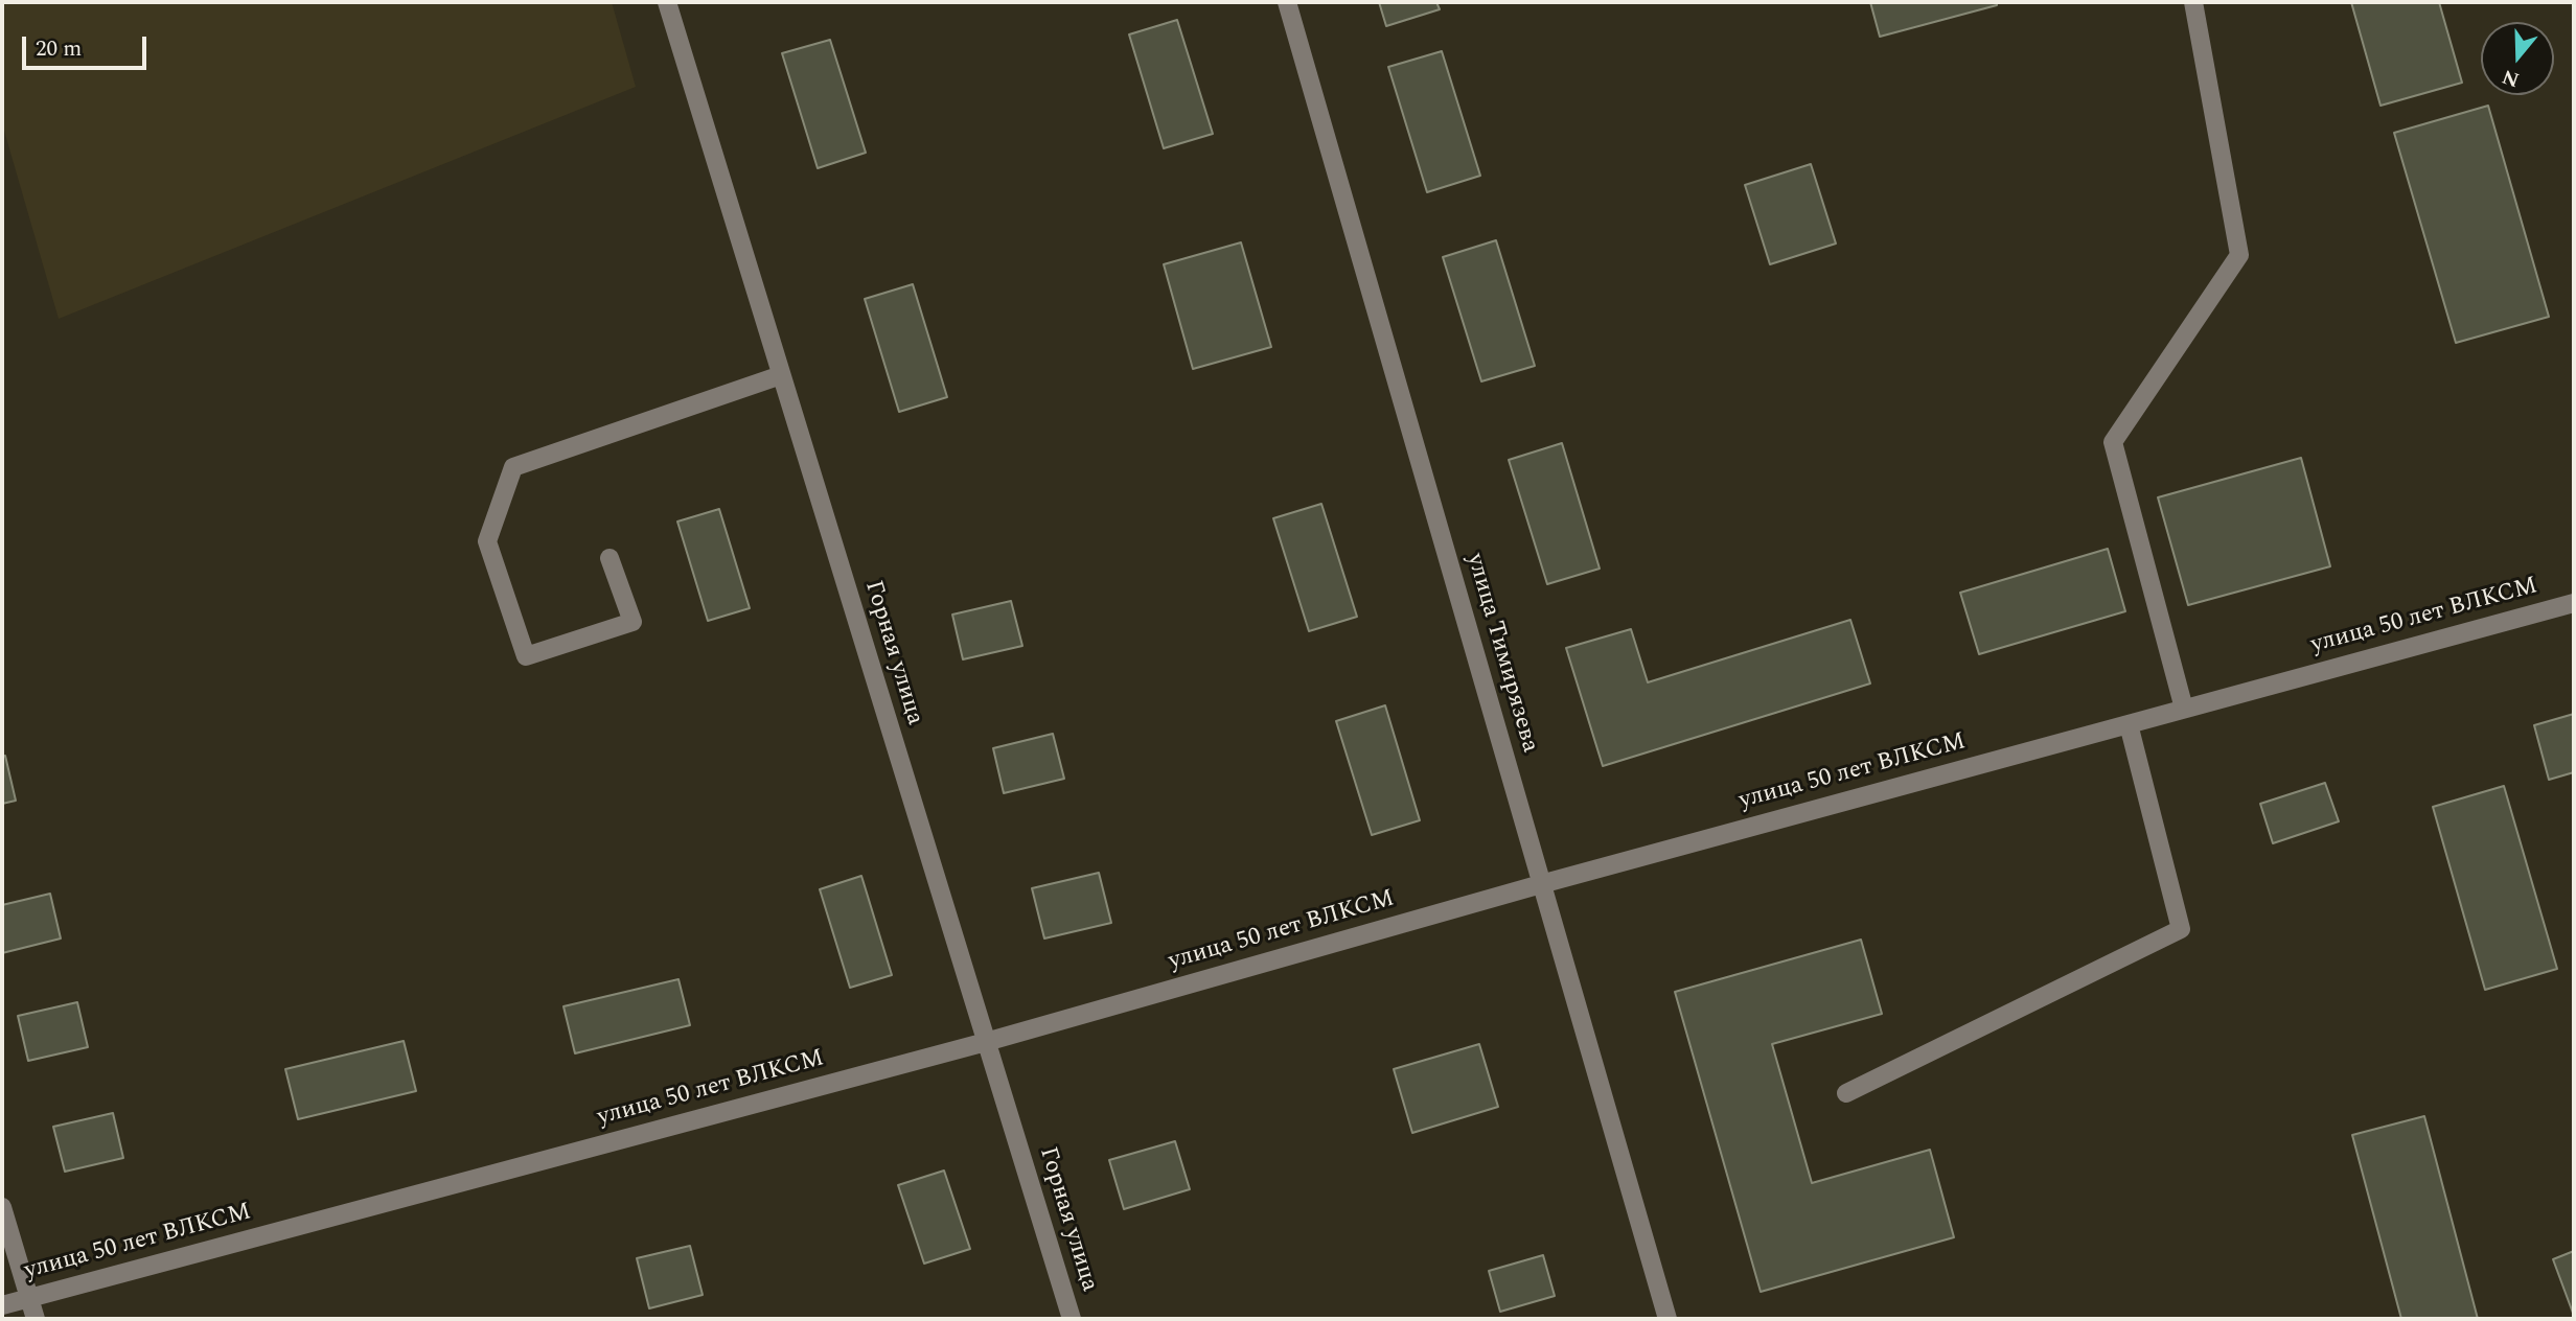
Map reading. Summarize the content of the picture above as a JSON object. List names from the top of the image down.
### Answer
{
  "streets": {
    "street": ["улица 50 лет ВЛКСМ", "Горная улица", "улица Тимирязева"]
  },
  "crossings": [
    ["улица 50 лет ВЛКСМ", "Горная улица"],
    ["улица 50 лет ВЛКСМ", "улица Тимирязева"]
  ],
  "scale_bar": "20 m",
  "north": "bottom"
}
